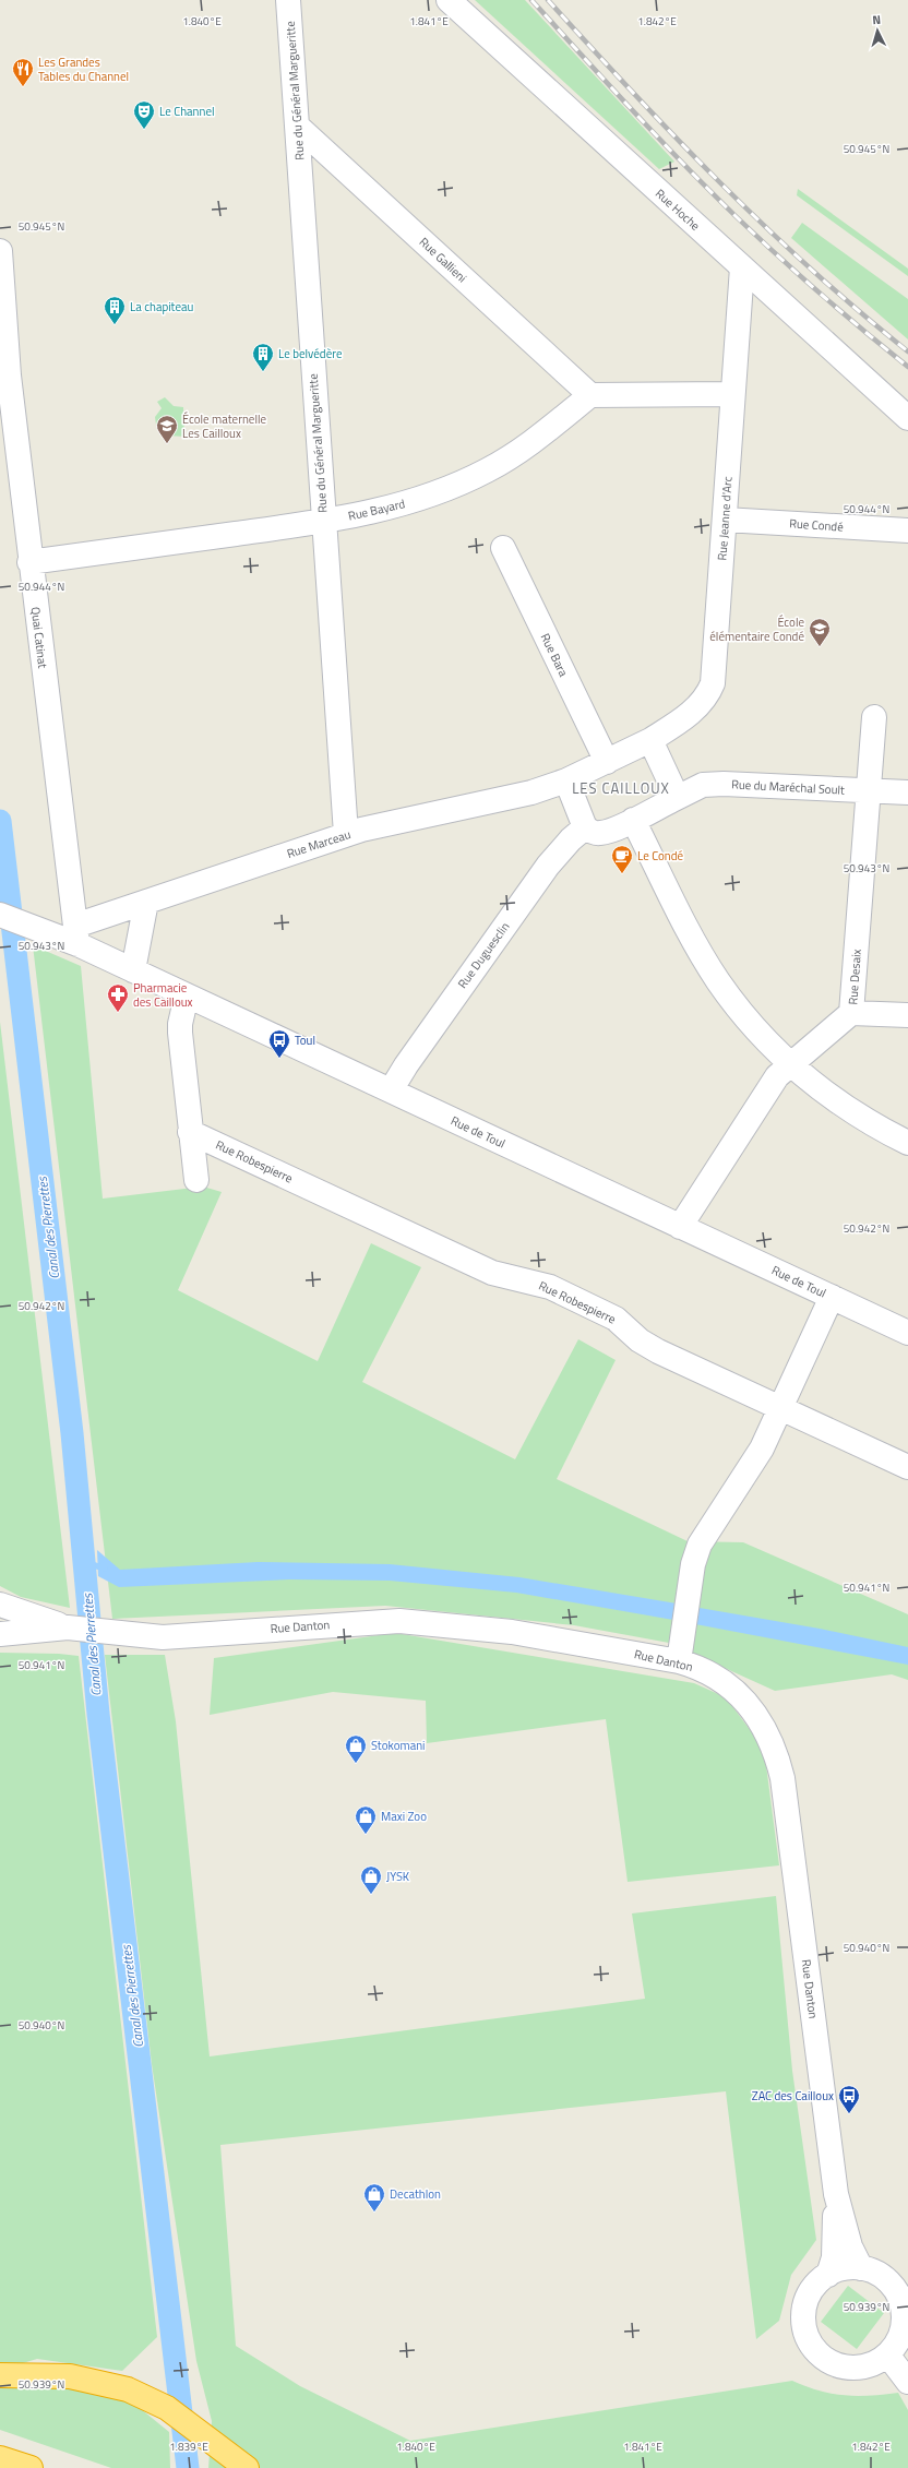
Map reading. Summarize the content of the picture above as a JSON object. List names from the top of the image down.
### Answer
{
  "streets": {
    "street": [
      "Rue du Général Margueritte",
      "Rue Hoche",
      "Rue Gallieni",
      "Rue Bayard",
      "Rue Jeanne d'Arc",
      "Rue Condé",
      "Quai Catinat",
      "Rue Bara",
      "Rue du Maréchal Soult",
      "Rue Marceau",
      "Rue Duguesclin",
      "Rue Desaix",
      "Rue de Toul",
      "Rue Robespierre",
      "Rue Danton"
    ]
  },
  "crossings": [
    ["Rue du Général Margueritte", "Rue Gallieni"],
    ["Rue du Général Margueritte", "Rue Bayard"],
    ["Rue du Général Margueritte", "Rue Marceau"],
    ["Rue Hoche", "Rue Jeanne d'Arc"],
    ["Rue Gallieni", "Rue Bayard"],
    ["Rue Bayard", "Quai Catinat"],
    ["Rue Jeanne d'Arc", "Rue Condé"],
    ["Rue Jeanne d'Arc", "Rue Bara"],
    ["Rue Jeanne d'Arc", "Rue Marceau"],
    ["Quai Catinat", "Rue Marceau"],
    ["Quai Catinat", "Rue de Toul"],
    ["Rue Bara", "Rue Marceau"],
    ["Rue du Maréchal Soult", "Rue Duguesclin"],
    ["Rue du Maréchal Soult", "Rue Desaix"],
    ["Rue Marceau", "Rue de Toul"],
    ["Rue Duguesclin", "Rue de Toul"],
    ["Rue Desaix", "Rue de Toul"]
  ],
  "districts": ["LES CAILLOUX"],
  "water": ["Canal des Pierrettes"],
  "places": {
    "restaurant": ["Les Grandes Tables du Channel"],
    "theatre": ["Le Channel"],
    "building": ["La chapiteau", "Le belvédère"],
    "school or university": ["École maternelle Les Cailloux", "École élémentaire Condé"],
    "cafe": ["Le Condé"],
    "pharmacy": ["Pharmacie des Cailloux"],
    "bus stop": ["Toul", "ZAC des Cailloux"],
    "shop": [
      "Stokomani",
      "Maxi Zoo",
      "JYSK",
      "Decathlon"
    ]
  },
  "north": "top",
  "coordinates": [
    "1.840°E",
    "1.841°E",
    "1.842°E",
    "50.945°N",
    "50.944°N",
    "50.943°N",
    "50.942°N",
    "50.941°N",
    "50.940°N",
    "50.939°N",
    "1.839°E"
  ]
}
